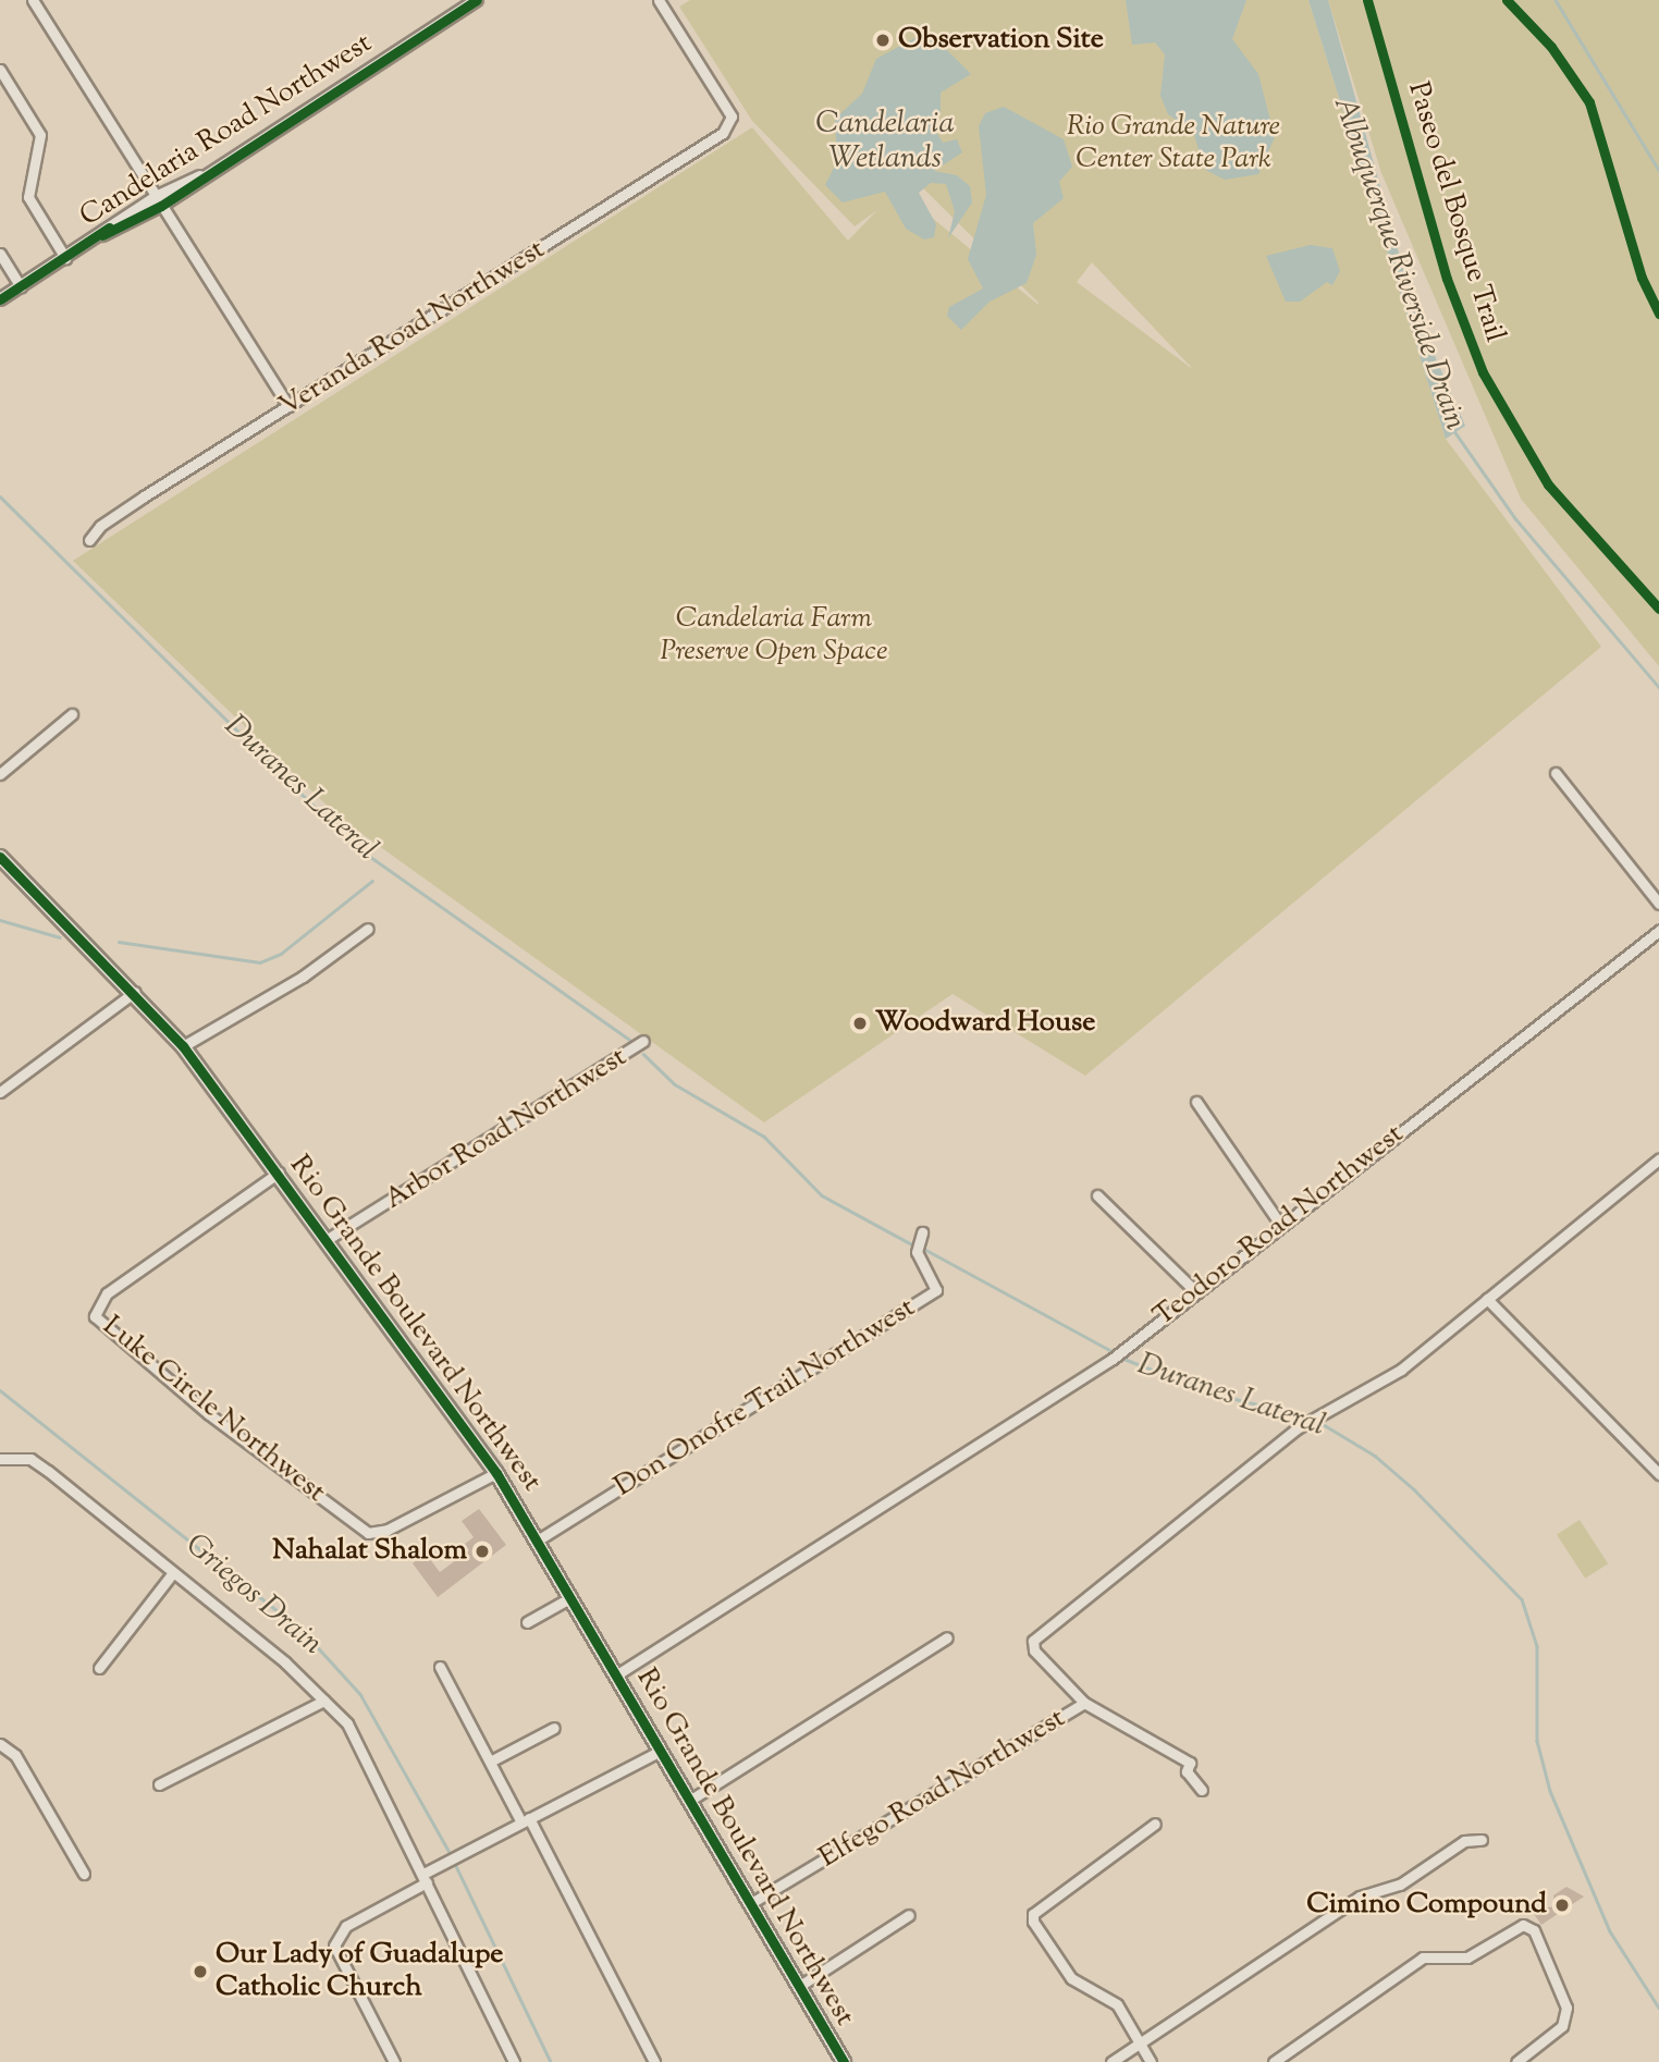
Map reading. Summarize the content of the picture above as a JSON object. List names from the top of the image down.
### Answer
{
  "streets": {
    "main road": ["Rio Grande Boulevard Northwest"],
    "street": [
      "Candelaria Road Northwest",
      "Veranda Road Northwest",
      "Arbor Road Northwest",
      "Teodoro Road Northwest",
      "Don Onofre Trail Northwest",
      "Luke Circle Northwest",
      "Elfego Road Northwest"
    ],
    "cycle path": ["Paseo del Bosque Trail"]
  },
  "crossings": [
    ["Arbor Road Northwest", "Rio Grande Boulevard Northwest"],
    ["Teodoro Road Northwest", "Rio Grande Boulevard Northwest"],
    ["Rio Grande Boulevard Northwest", "Don Onofre Trail Northwest"],
    ["Rio Grande Boulevard Northwest", "Luke Circle Northwest"],
    ["Rio Grande Boulevard Northwest", "Elfego Road Northwest"]
  ],
  "water": [
    "Candelaria Wetlands",
    "Albuquerque Riverside Drain",
    "Duranes Lateral",
    "Griegos Drain"
  ],
  "parks": ["Rio Grande Nature Center State Park", "Candelaria Farm Preserve Open Space"],
  "places": [
    "Observation Site",
    "Woodward House",
    "Nahalat Shalom",
    "Cimino Compound",
    "Our Lady of Guadalupe Catholic Church"
  ]
}
